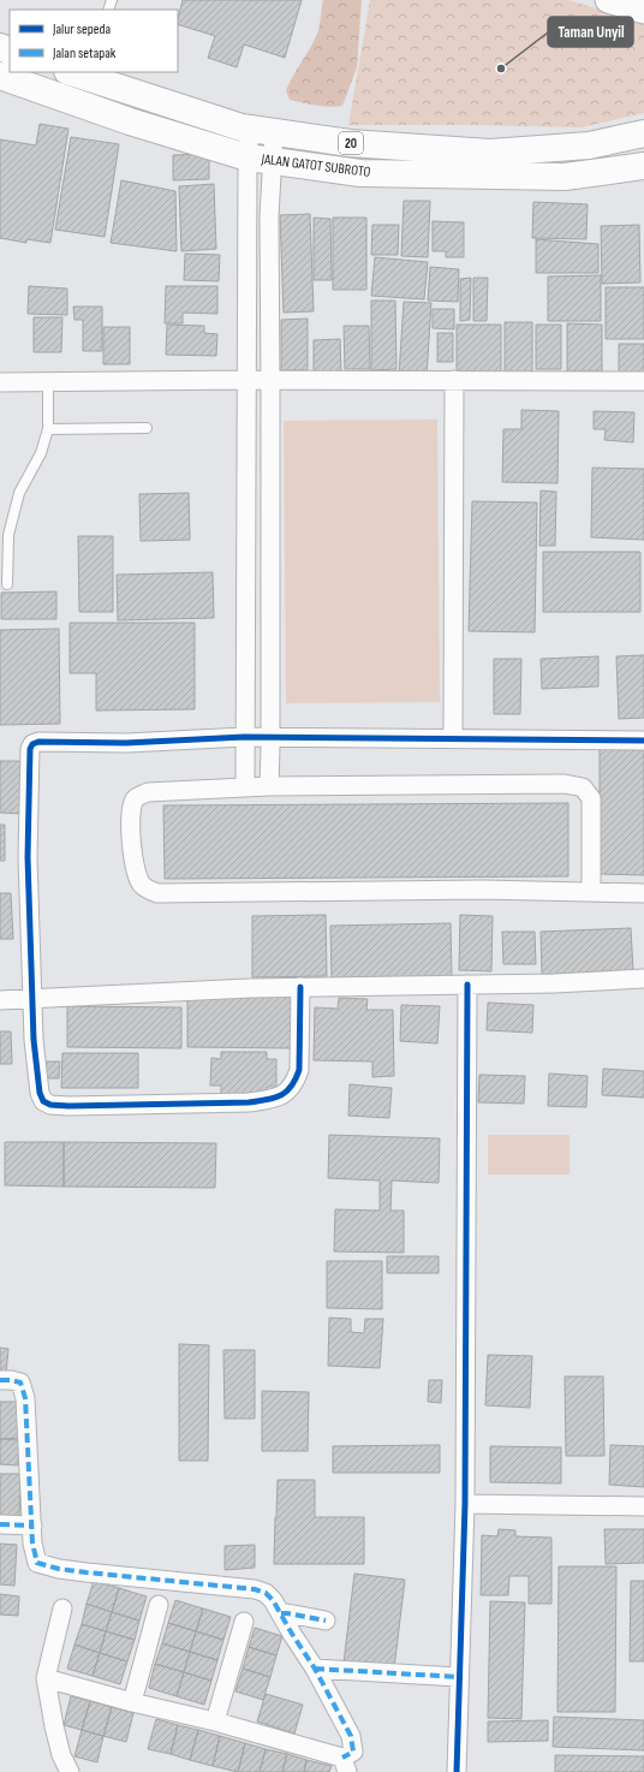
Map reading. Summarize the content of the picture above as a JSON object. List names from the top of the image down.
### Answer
{
  "streets": {
    "highway": ["20", "JALAN GATOT SUBROTO"]
  },
  "places": ["Taman Unyil"],
  "legend": ["Jalur sepeda", "Jalan setapak"]
}
